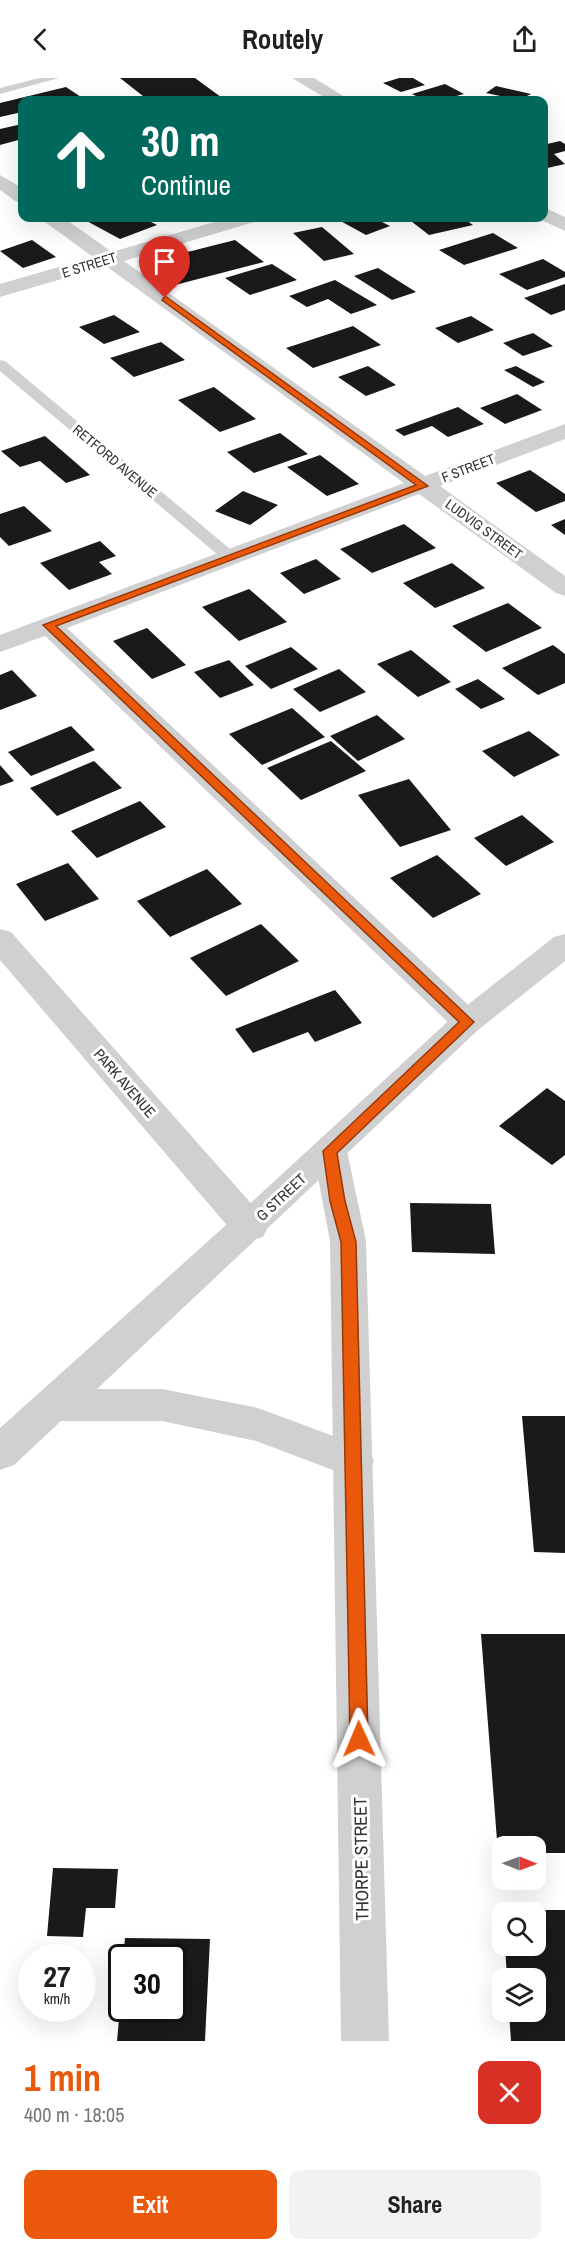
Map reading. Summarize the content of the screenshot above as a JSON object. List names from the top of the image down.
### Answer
{
  "streets": {
    "street": [
      "E STREET",
      "F STREET",
      "LUDVIG STREET",
      "PARK AVENUE",
      "G STREET",
      "THORPE STREET"
    ],
    "lane": ["RETFORD AVENUE"]
  },
  "crossings": [
    ["E STREET", "LUDVIG STREET"],
    ["RETFORD AVENUE", "F STREET"],
    ["F STREET", "LUDVIG STREET"],
    ["PARK AVENUE", "G STREET"],
    ["G STREET", "THORPE STREET"]
  ],
  "north": "right",
  "page": {
    "header": "Routely",
    "turn": ["30 m", "Continue"],
    "speed": "27 km/h",
    "limit": "30",
    "heading": ["1 min", "400 m · 18:05"],
    "buttons": ["Exit", "Share"]
  }
}
